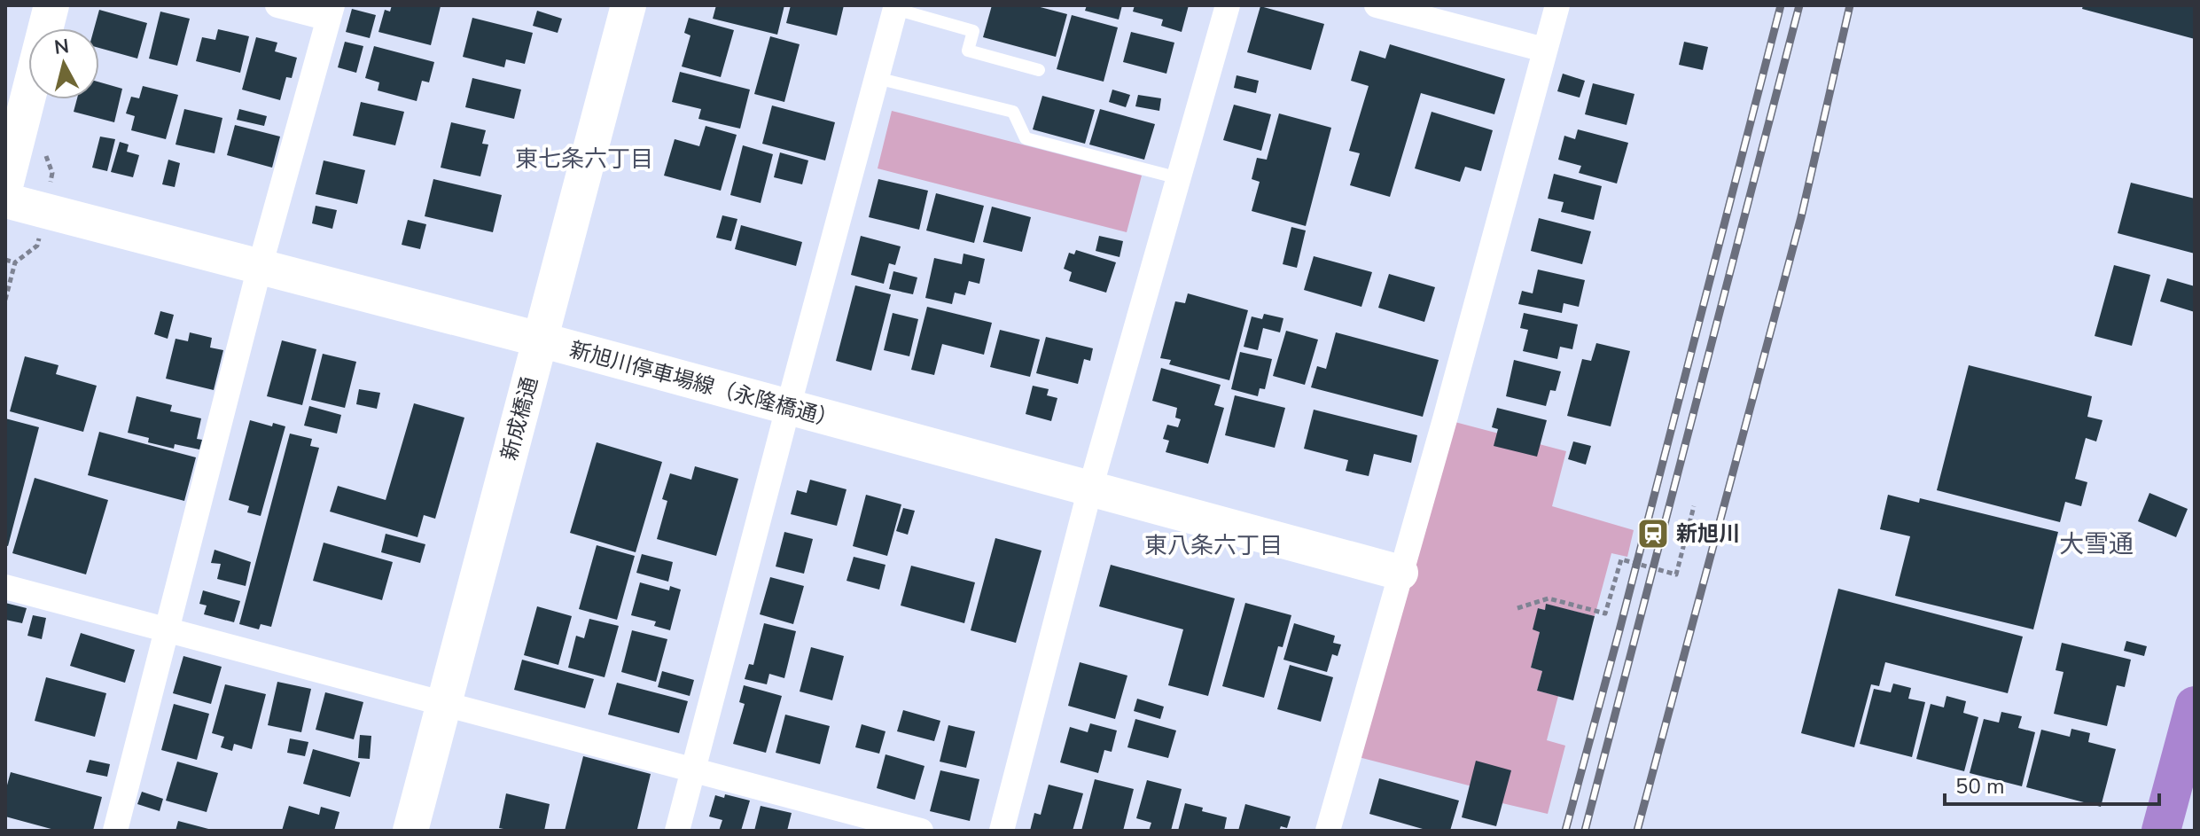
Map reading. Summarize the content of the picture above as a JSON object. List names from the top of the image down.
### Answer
{
  "streets": {
    "main road": ["新旭川停車場線（永隆橋通）", "新成橋通"]
  },
  "crossings": [
    ["新旭川停車場線（永隆橋通）", "新成橋通"]
  ],
  "districts": ["東七条六丁目", "大雪通", "東八条六丁目"],
  "places": {
    "station": ["新旭川"]
  },
  "scale_bar": "50 m",
  "north": "top"
}
